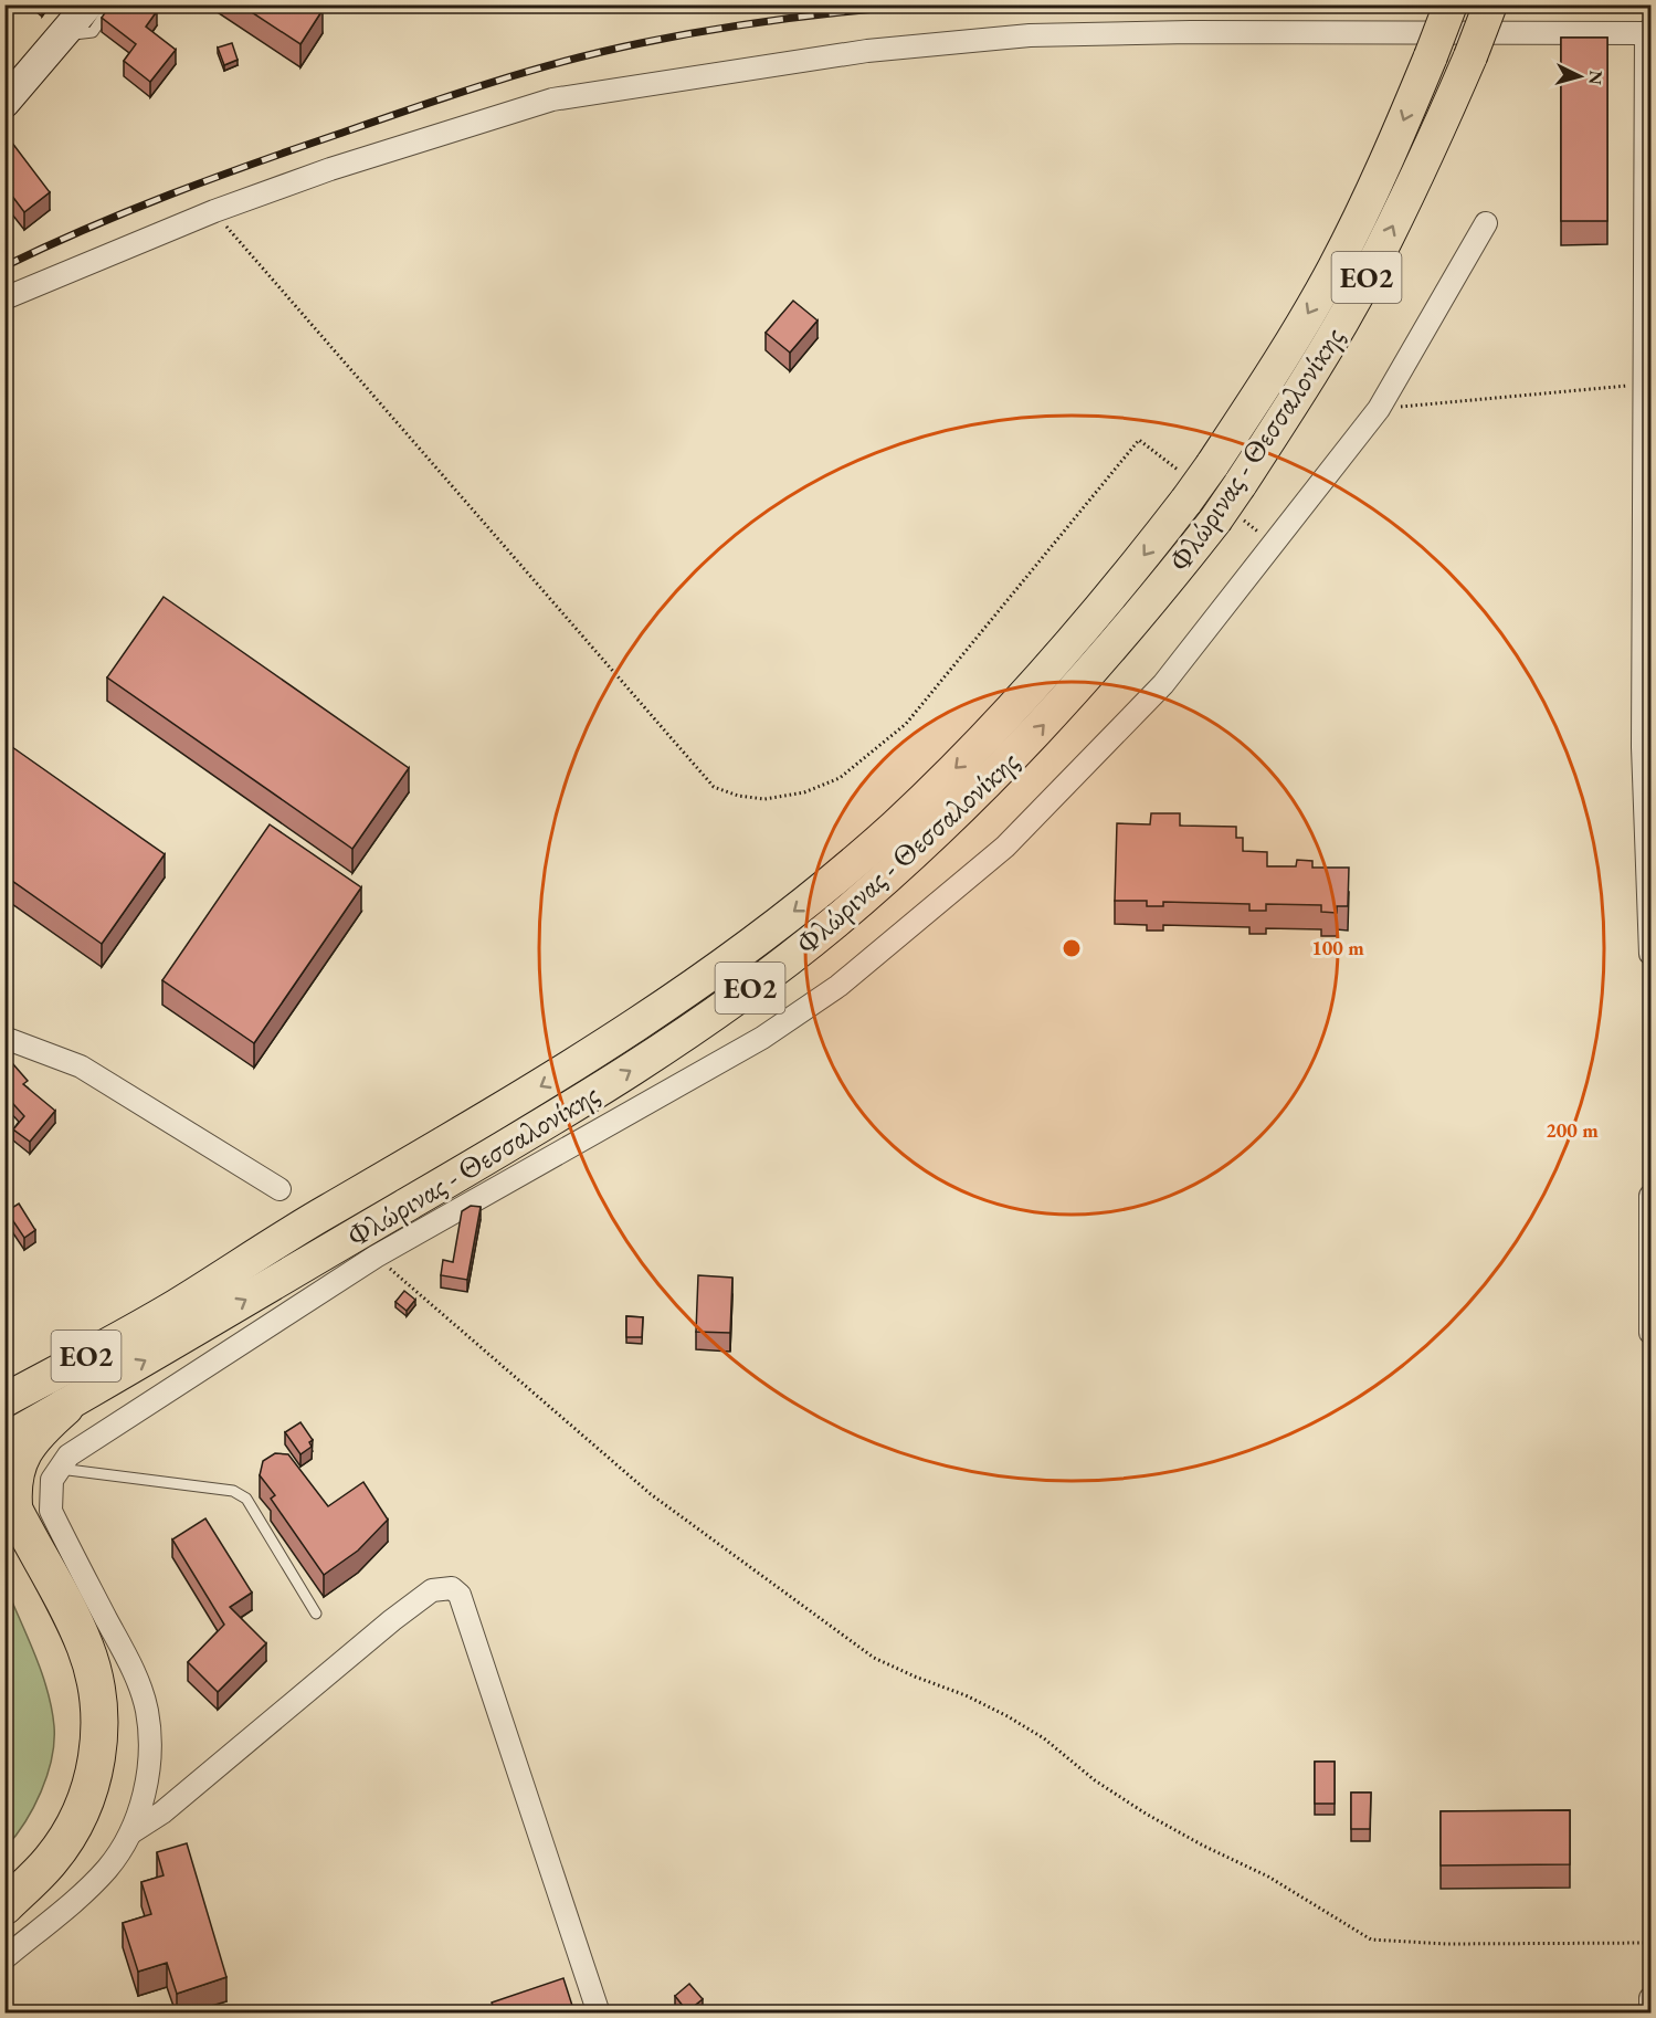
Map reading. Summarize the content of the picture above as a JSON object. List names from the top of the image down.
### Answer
{
  "streets": {
    "main road": ["ΕΟ2", "Φλώρινας - Θεσσαλονίκης"]
  },
  "north": "right",
  "rings": ["100 m", "200 m"]
}
